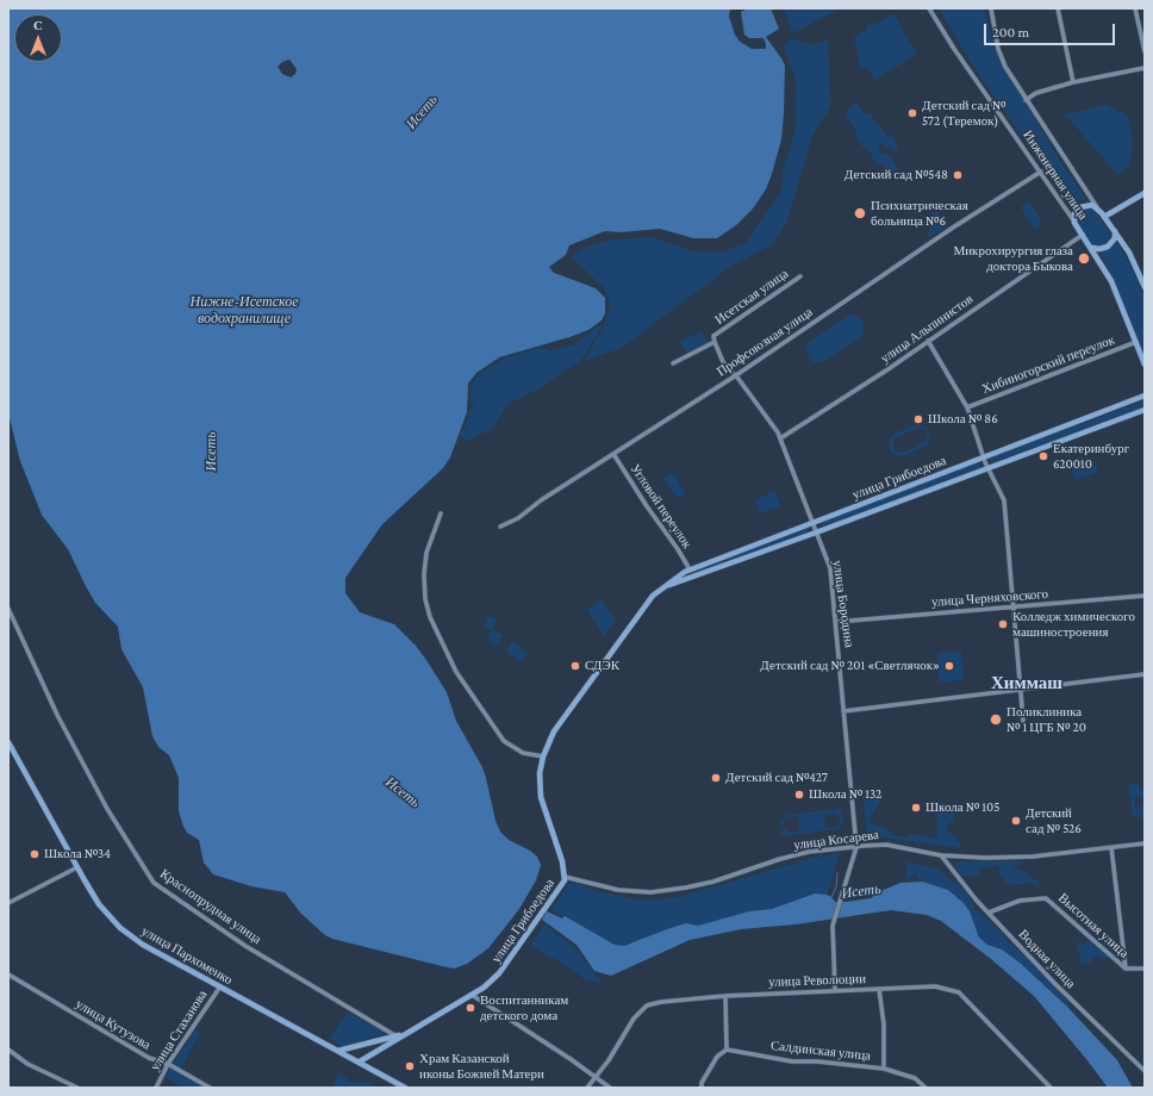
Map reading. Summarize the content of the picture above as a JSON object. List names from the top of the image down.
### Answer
{
  "streets": {
    "main road": ["Инженерная улица", "улица Грибоедова", "улица Пархоменко"],
    "street": [
      "Исетская улица",
      "улица Альпинистов",
      "Профсоюзная улица",
      "Хибиногорский переулок",
      "Угловой переулок",
      "улица Черняховского",
      "улица Бородина",
      "улица Косарева",
      "Краснопрудная улица",
      "Высотная улица",
      "Водная улица",
      "улица Революции",
      "улица Кутузова",
      "улица Стаханова",
      "Салдинская улица"
    ]
  },
  "crossings": [
    ["Инженерная улица", "улица Альпинистов"],
    ["Инженерная улица", "Профсоюзная улица"],
    ["Инженерная улица", "Хибиногорский переулок"],
    ["Исетская улица", "улица Бородина"],
    ["улица Альпинистов", "улица Бородина"],
    ["Профсоюзная улица", "Угловой переулок"],
    ["Профсоюзная улица", "улица Бородина"],
    ["улица Грибоедова", "Угловой переулок"],
    ["улица Грибоедова", "улица Бородина"],
    ["улица Грибоедова", "улица Косарева"],
    ["улица Грибоедова", "Краснопрудная улица"],
    ["улица Грибоедова", "улица Пархоменко"],
    ["улица Черняховского", "улица Бородина"],
    ["улица Бородина", "улица Косарева"],
    ["улица Бородина", "улица Революции"],
    ["улица Косарева", "Водная улица"],
    ["Высотная улица", "Водная улица"],
    ["улица Пархоменко", "улица Стаханова"],
    ["улица Кутузова", "улица Стаханова"]
  ],
  "districts": ["Химмаш"],
  "water": ["Исеть", "Нижне-Исетское водохранилище"],
  "places": [
    "Детский сад № 572 (Теремок)",
    "Детский сад №548",
    "Психиатрическая больница №6",
    "Микрохирургия глаза доктора Быкова",
    "Школа № 86",
    "Екатеринбург 620010",
    "Колледж химического машиностроения",
    "СДЭК",
    "Детский сад № 201 «Светлячок»",
    "Поликлиника № 1 ЦГБ № 20",
    "Детский сад №427",
    "Школа № 132",
    "Школа № 105",
    "Детcкий сад № 526",
    "Школа №34",
    "Воспитанникам детского дома",
    "Храм Казанской иконы Божией Матери"
  ],
  "scale_bar": "200 m",
  "north": "top"
}
